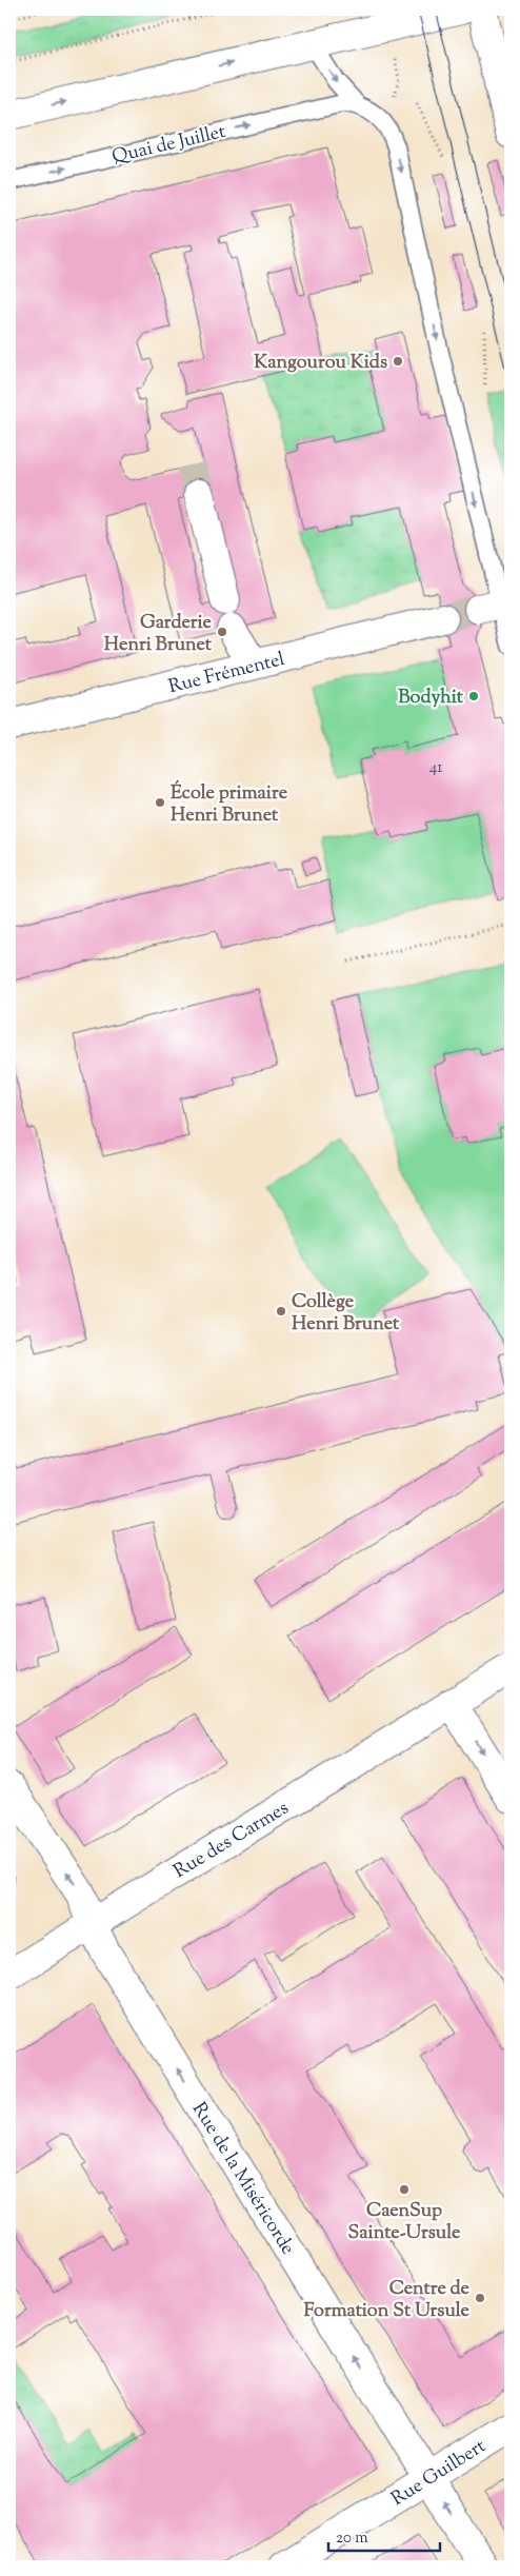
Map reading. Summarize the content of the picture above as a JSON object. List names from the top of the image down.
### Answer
{
  "streets": {
    "street": [
      "Rue Frémentel",
      "Rue des Carmes",
      "Rue de la Miséricorde",
      "Rue Guilbert"
    ],
    "lane": ["Quai de Juillet"]
  },
  "crossings": [
    ["Rue des Carmes", "Rue de la Miséricorde"],
    ["Rue de la Miséricorde", "Rue Guilbert"]
  ],
  "one_way": ["Quai de Juillet", "Rue de la Miséricorde"],
  "places": [
    "Kangourou Kids",
    "Garderie Henri Brunet",
    "Bodyhit",
    "École primaire Henri Brunet",
    "Collège Henri Brunet",
    "CaenSup Sainte-Ursule",
    "Centre de Formation St Ursule"
  ],
  "house_numbers": ["41"],
  "scale_bar": "20 m"
}
